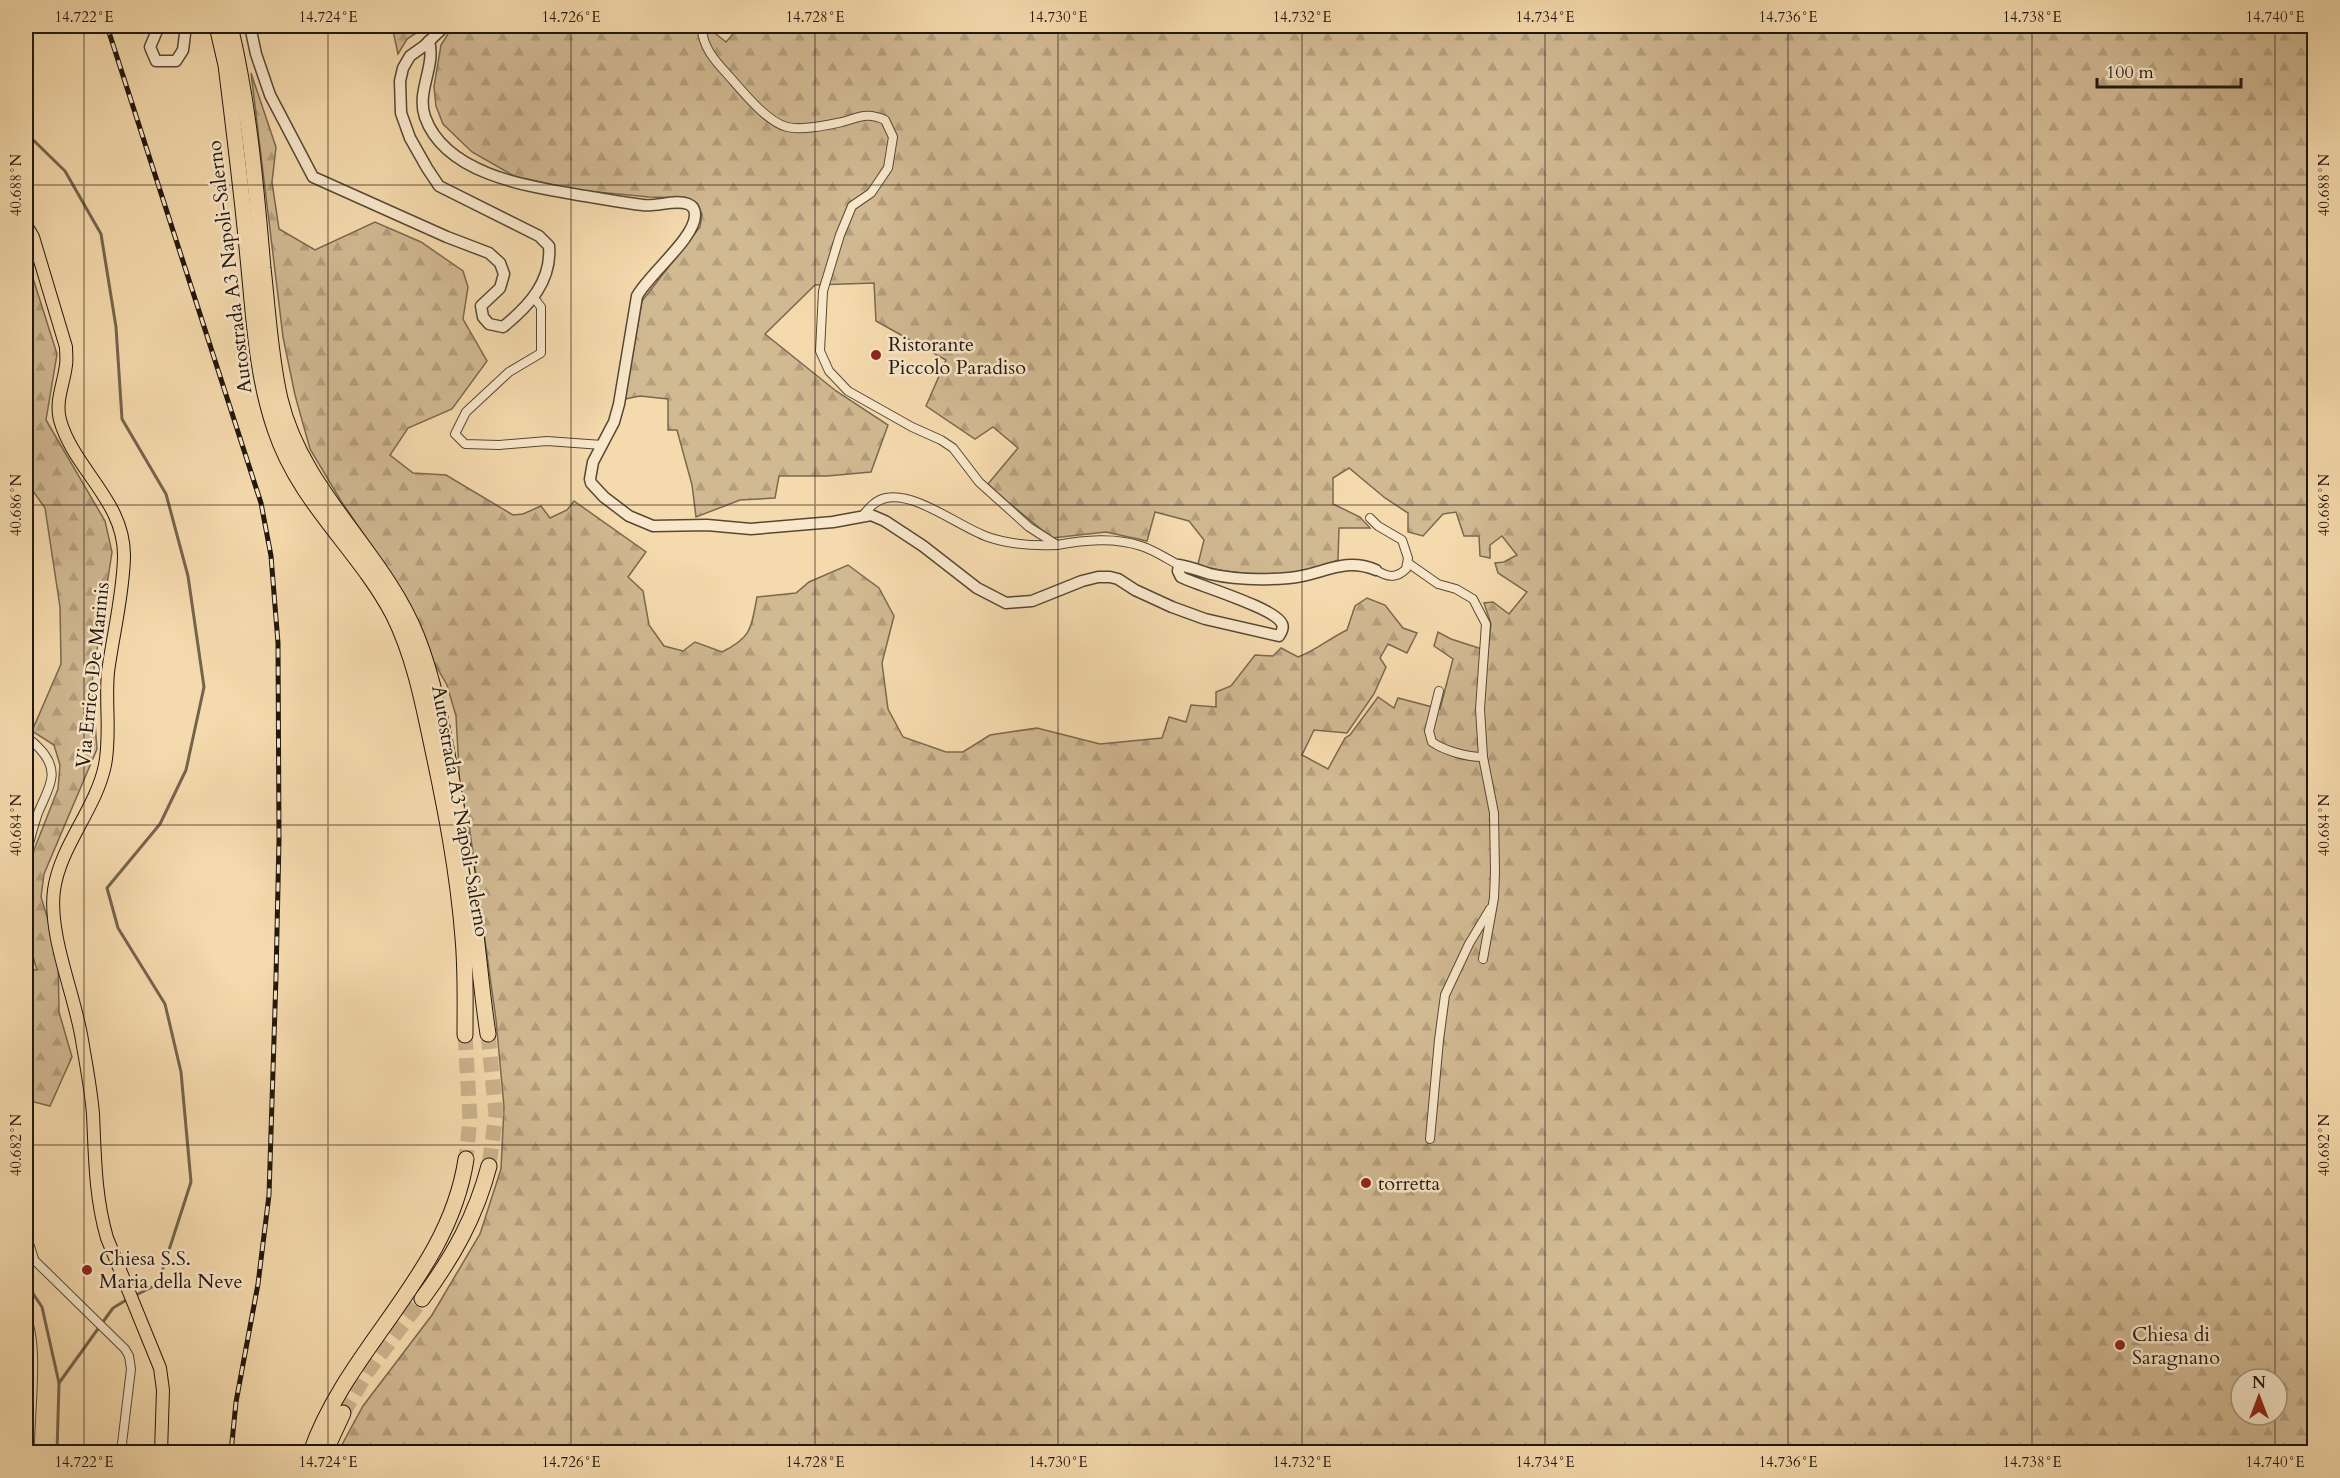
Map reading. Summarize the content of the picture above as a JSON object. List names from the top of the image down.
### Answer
{
  "streets": {
    "highway": ["Autostrada A3 Napoli-Salerno"],
    "main road": ["Via Errico De Marinis"]
  },
  "places": [
    "Ristorante Piccolo Paradiso",
    "torretta",
    "Chiesa S.S. Maria della Neve",
    "Chiesa di Saragnano"
  ],
  "scale_bar": "100 m",
  "north": "top",
  "coordinates": [
    "14.722°E",
    "14.724°E",
    "14.726°E",
    "14.728°E",
    "14.730°E",
    "14.732°E",
    "14.734°E",
    "14.736°E",
    "14.738°E",
    "14.740°E",
    "40.688°N",
    "40.686°N",
    "40.684°N",
    "40.682°N"
  ]
}
